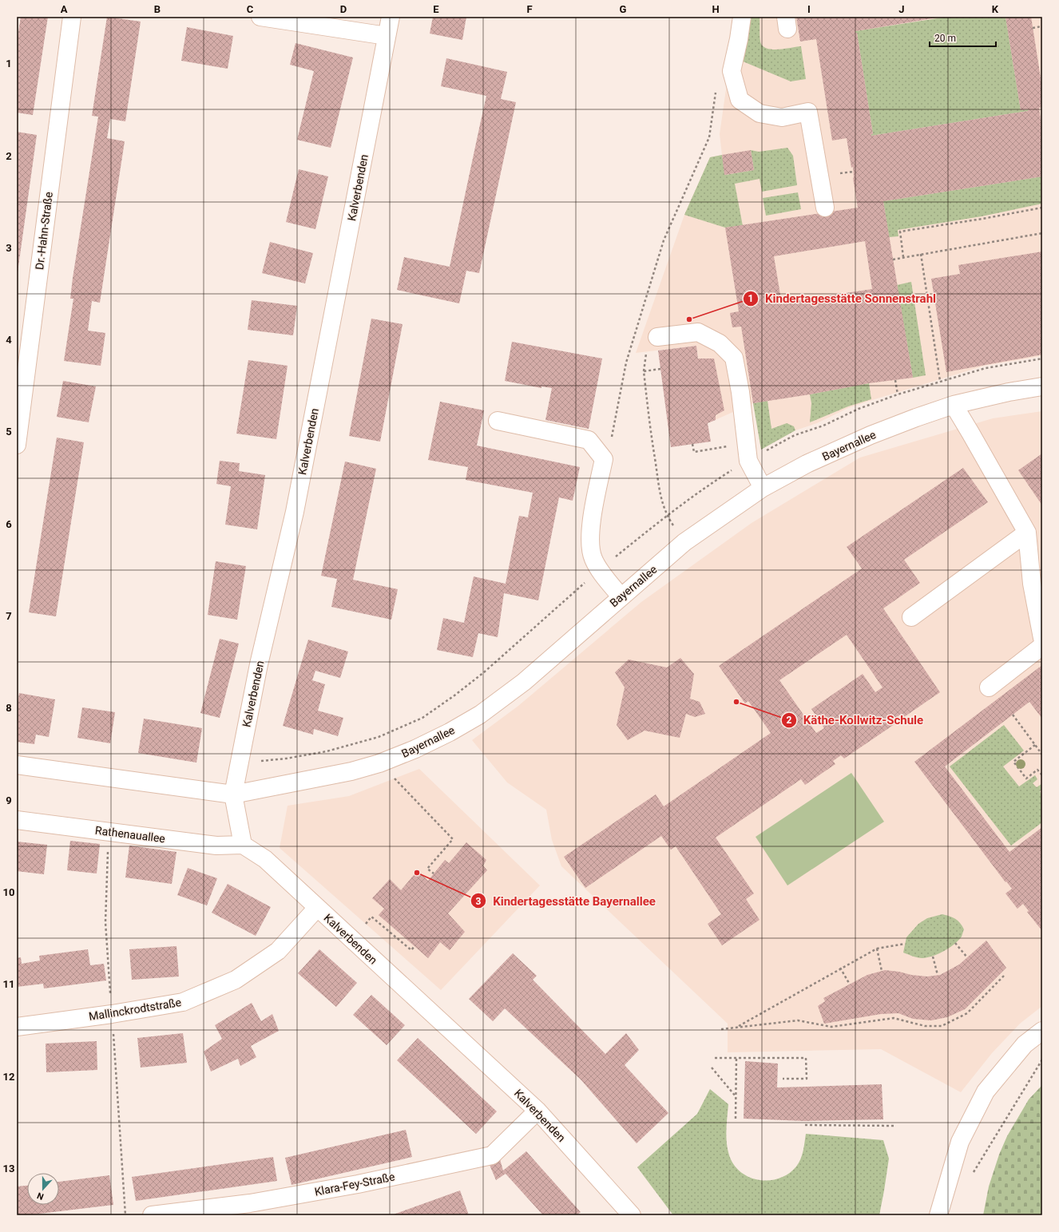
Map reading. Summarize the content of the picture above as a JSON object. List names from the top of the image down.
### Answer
{
  "streets": {
    "street": [
      "Kalverbenden",
      "Dr.-Hahn-Straße",
      "Bayernallee",
      "Rathenauallee",
      "Mallinckrodtstraße",
      "Klara-Fey-Straße"
    ]
  },
  "crossings": [
    ["Kalverbenden", "Bayernallee"],
    ["Kalverbenden", "Rathenauallee"],
    ["Kalverbenden", "Mallinckrodtstraße"],
    ["Kalverbenden", "Klara-Fey-Straße"]
  ],
  "places": ["Kindertagesstätte Sonnenstrahl", "Käthe-Kollwitz-Schule", "Kindertagesstätte Bayernallee"],
  "scale_bar": "20 m",
  "north": "bottom",
  "grid": {
    "columns": [
      "A",
      "B",
      "C",
      "D",
      "E",
      "F",
      "G",
      "H",
      "I",
      "J",
      "K"
    ],
    "rows": [
      "1",
      "2",
      "3",
      "4",
      "5",
      "6",
      "7",
      "8",
      "9",
      "10",
      "11",
      "12",
      "13"
    ]
  }
}
